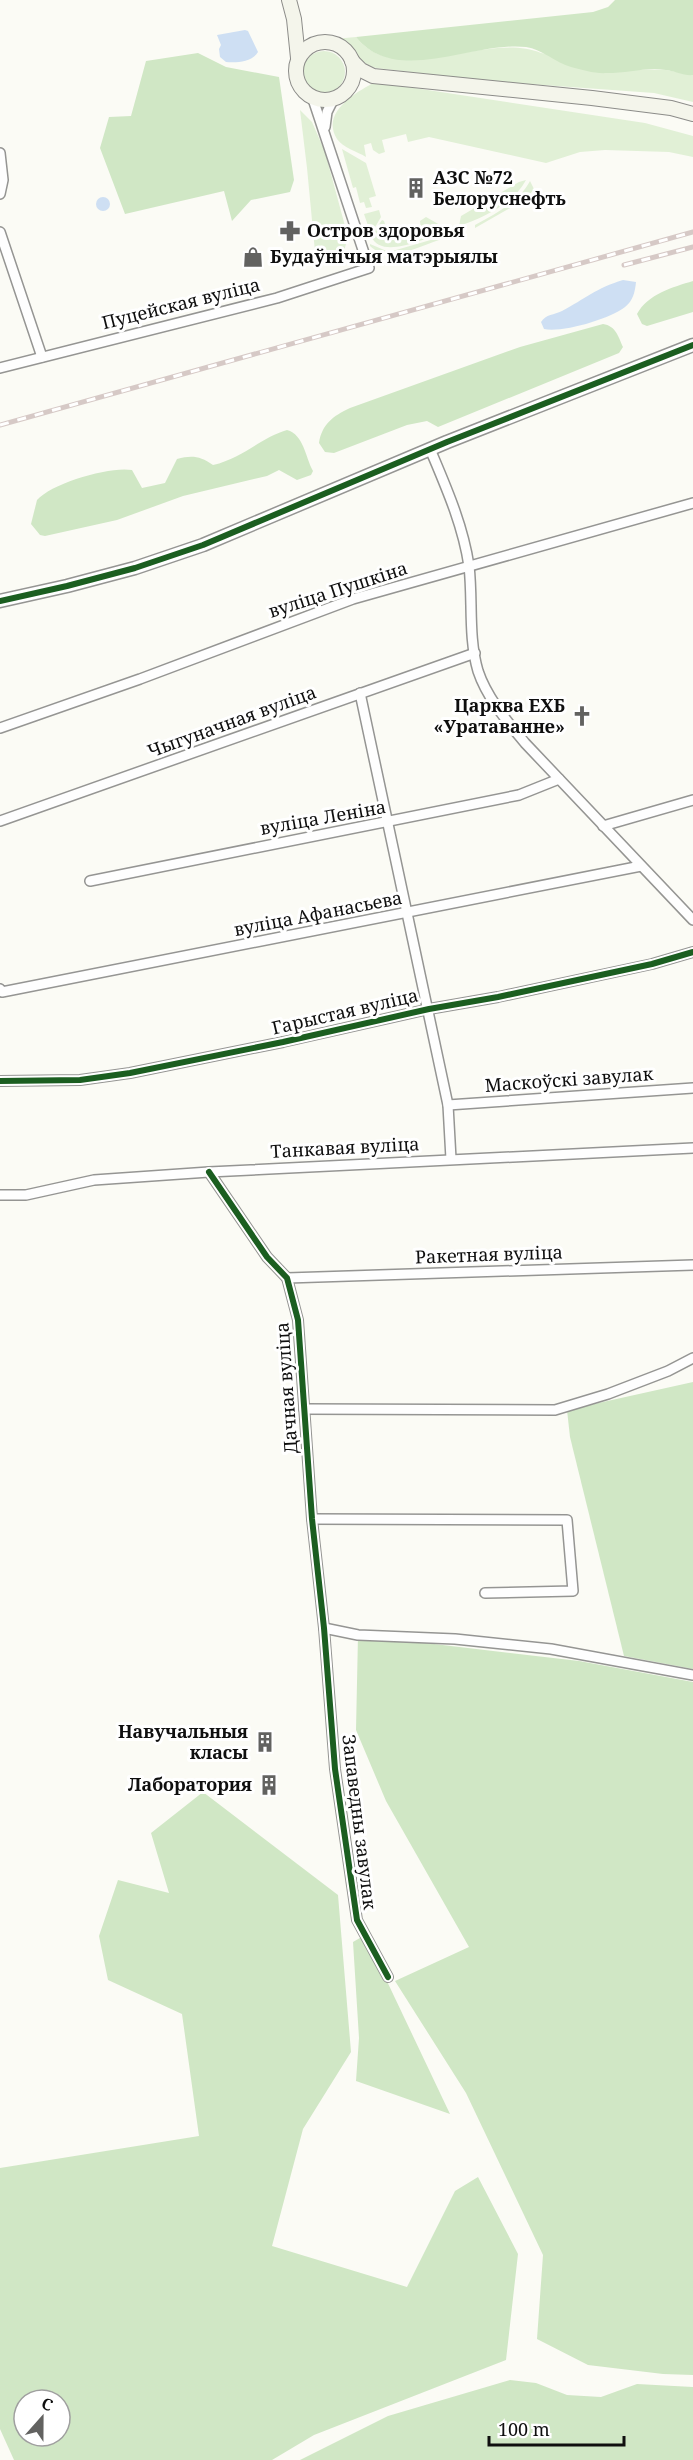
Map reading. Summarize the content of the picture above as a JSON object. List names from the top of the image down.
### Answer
{
  "streets": {
    "street": [
      "Пуцейская вуліца",
      "вуліца Пушкіна",
      "Чыгуначная вуліца",
      "вуліца Леніна",
      "вуліца Афанасьева",
      "Гарыстая вуліца",
      "Маскоўскі завулак",
      "Танкавая вуліца",
      "Ракетная вуліца",
      "Дачная вуліца",
      "Запаведны завулак"
    ]
  },
  "crossings": [
    ["Танкавая вуліца", "Дачная вуліца"],
    ["Ракетная вуліца", "Дачная вуліца"],
    ["Дачная вуліца", "Запаведны завулак"]
  ],
  "places": {
    "building": ["АЗС №72 Белоруснефть", "Навучальныя класы", "Лаборатория"],
    "pharmacy": ["Остров здоровья"],
    "shop": ["Будаўнічыя матэрыялы"],
    "church": ["Царква ЕХБ «Уратаванне»"]
  },
  "scale_bar": "100 m",
  "north": "top"
}
